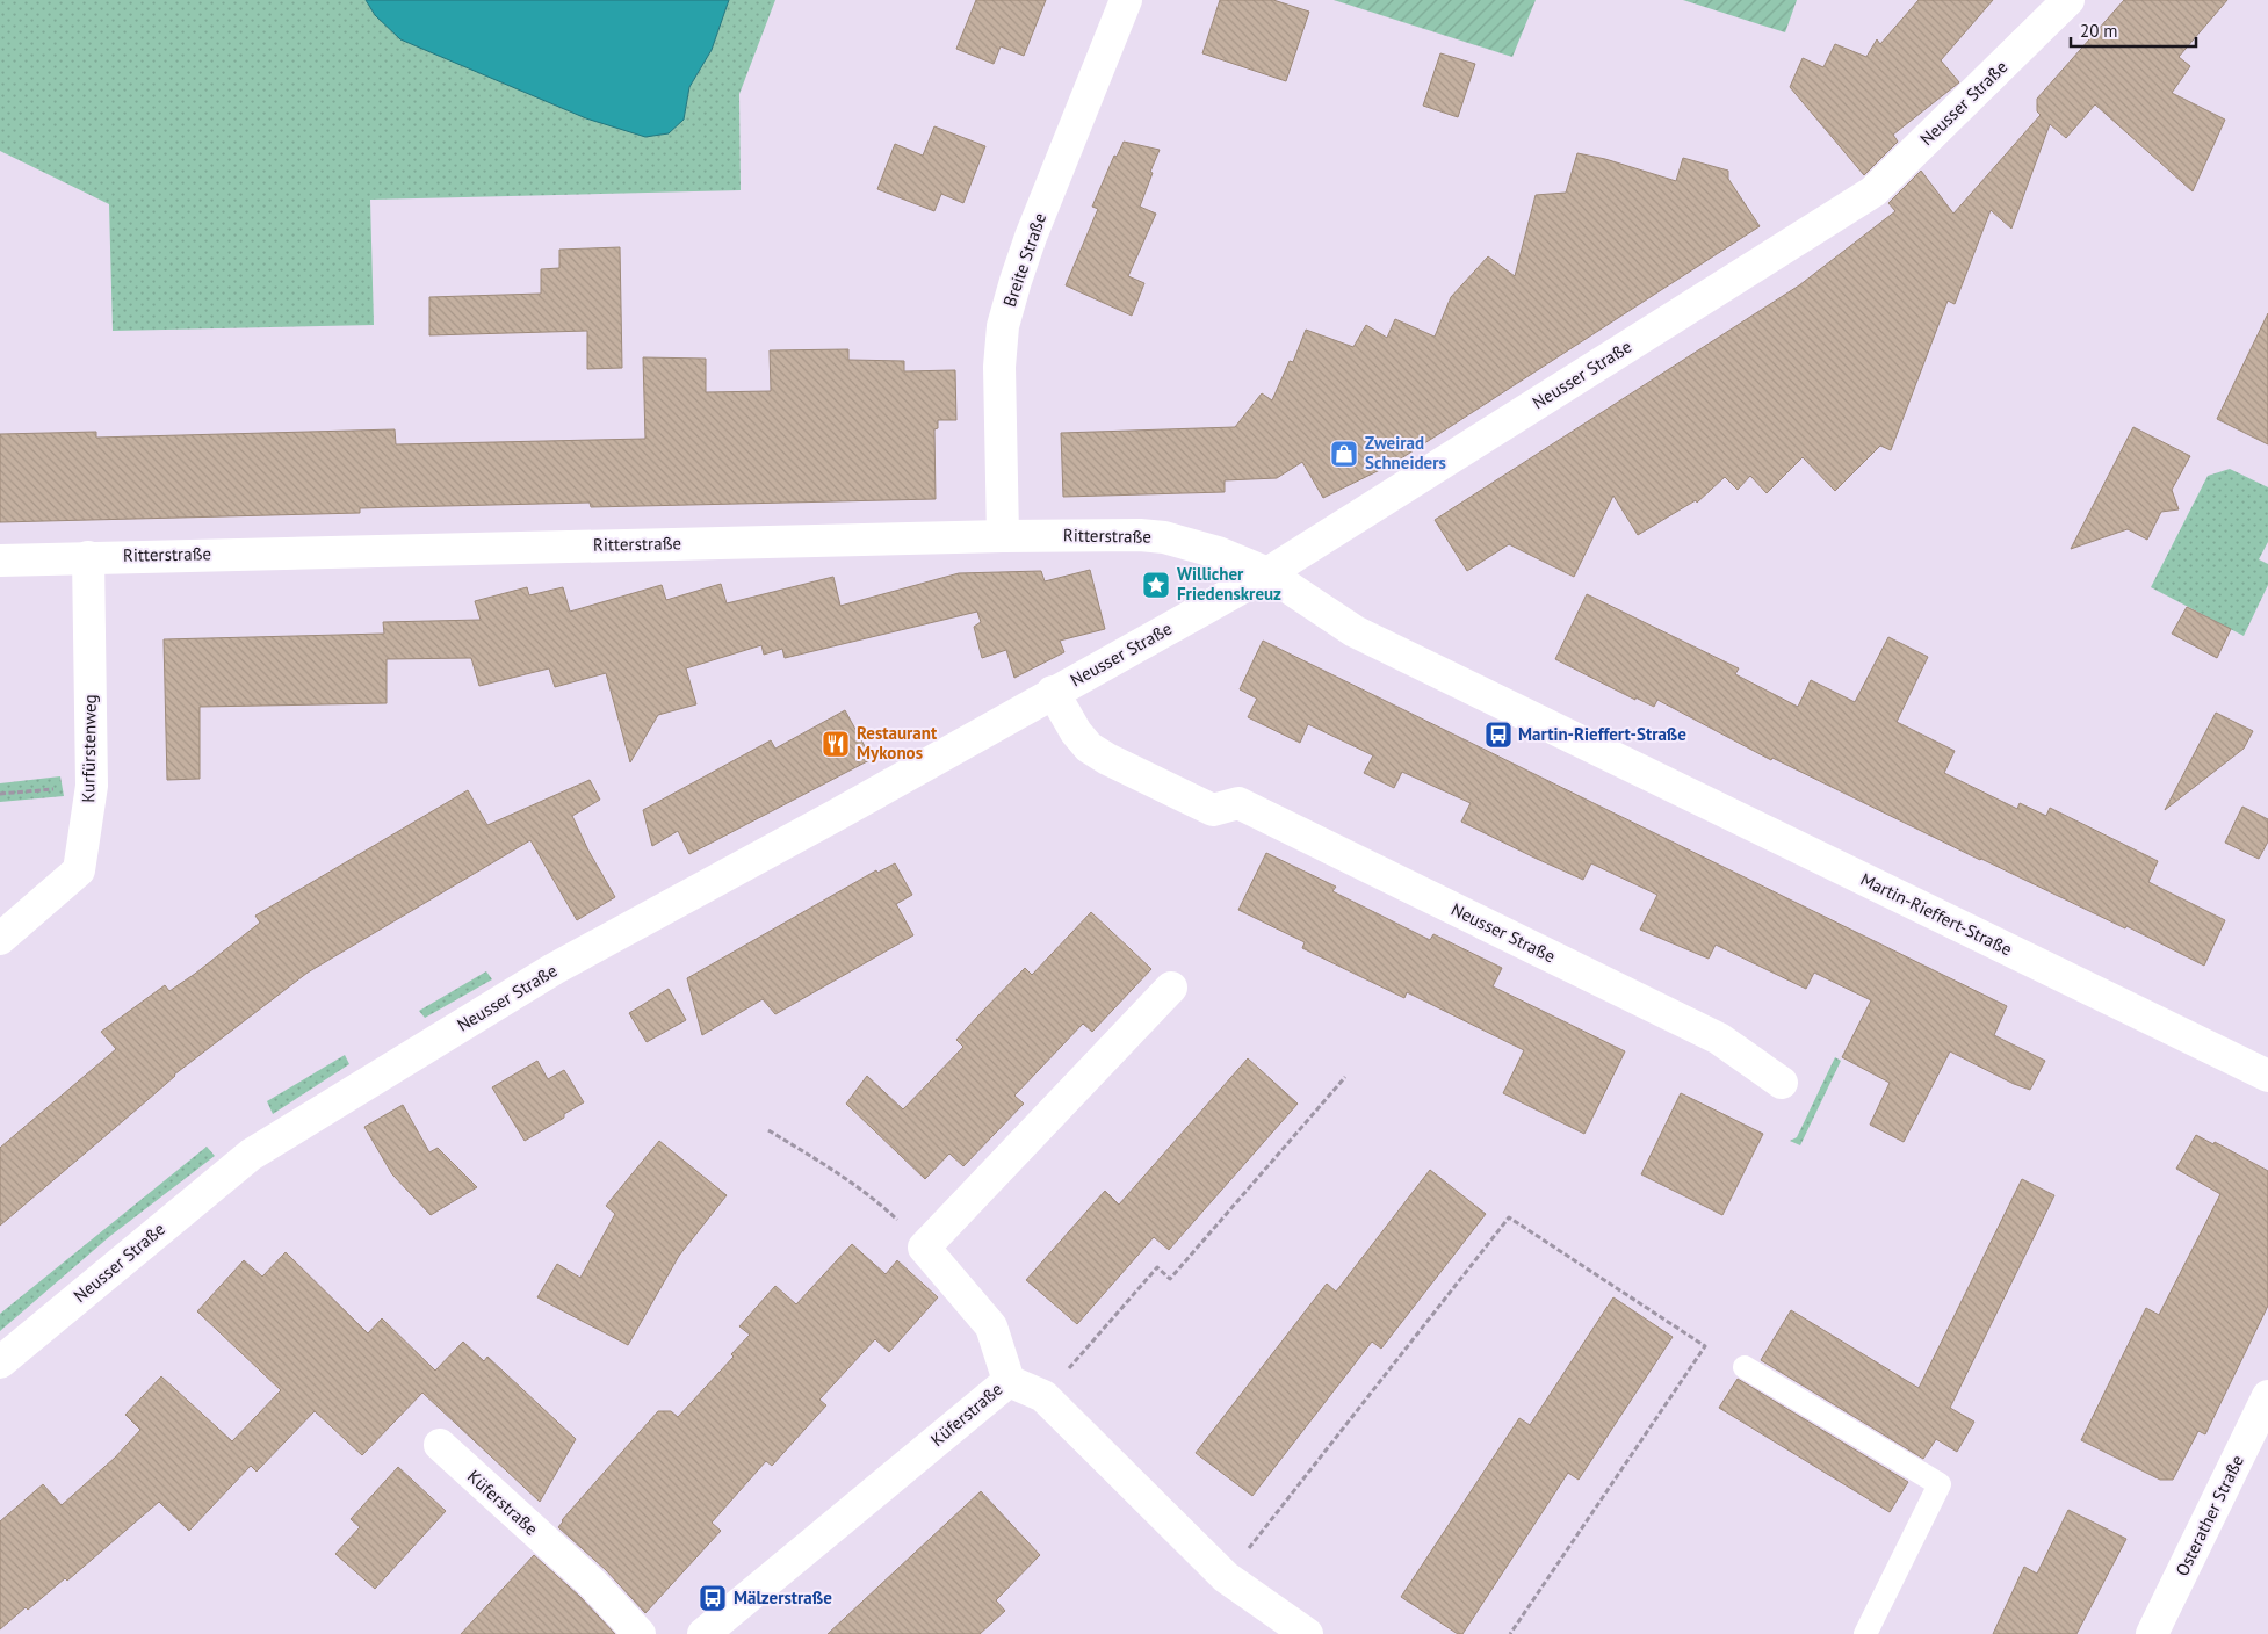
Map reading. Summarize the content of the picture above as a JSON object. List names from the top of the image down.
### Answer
{
  "streets": {
    "street": [
      "Neusser Straße",
      "Breite Straße",
      "Ritterstraße",
      "Kurfürstenweg",
      "Martin-Rieffert-Straße",
      "Küferstraße",
      "Osterather Straße"
    ]
  },
  "crossings": [
    ["Neusser Straße", "Ritterstraße"],
    ["Neusser Straße", "Martin-Rieffert-Straße"],
    ["Breite Straße", "Ritterstraße"],
    ["Ritterstraße", "Kurfürstenweg"],
    ["Ritterstraße", "Martin-Rieffert-Straße"]
  ],
  "places": {
    "shop": ["Zweirad Schneiders"],
    "place": ["Willicher Friedenskreuz"],
    "bus stop": ["Martin-Rieffert-Straße", "Mälzerstraße"],
    "restaurant": ["Restaurant Mykonos"]
  },
  "scale_bar": "20 m"
}
